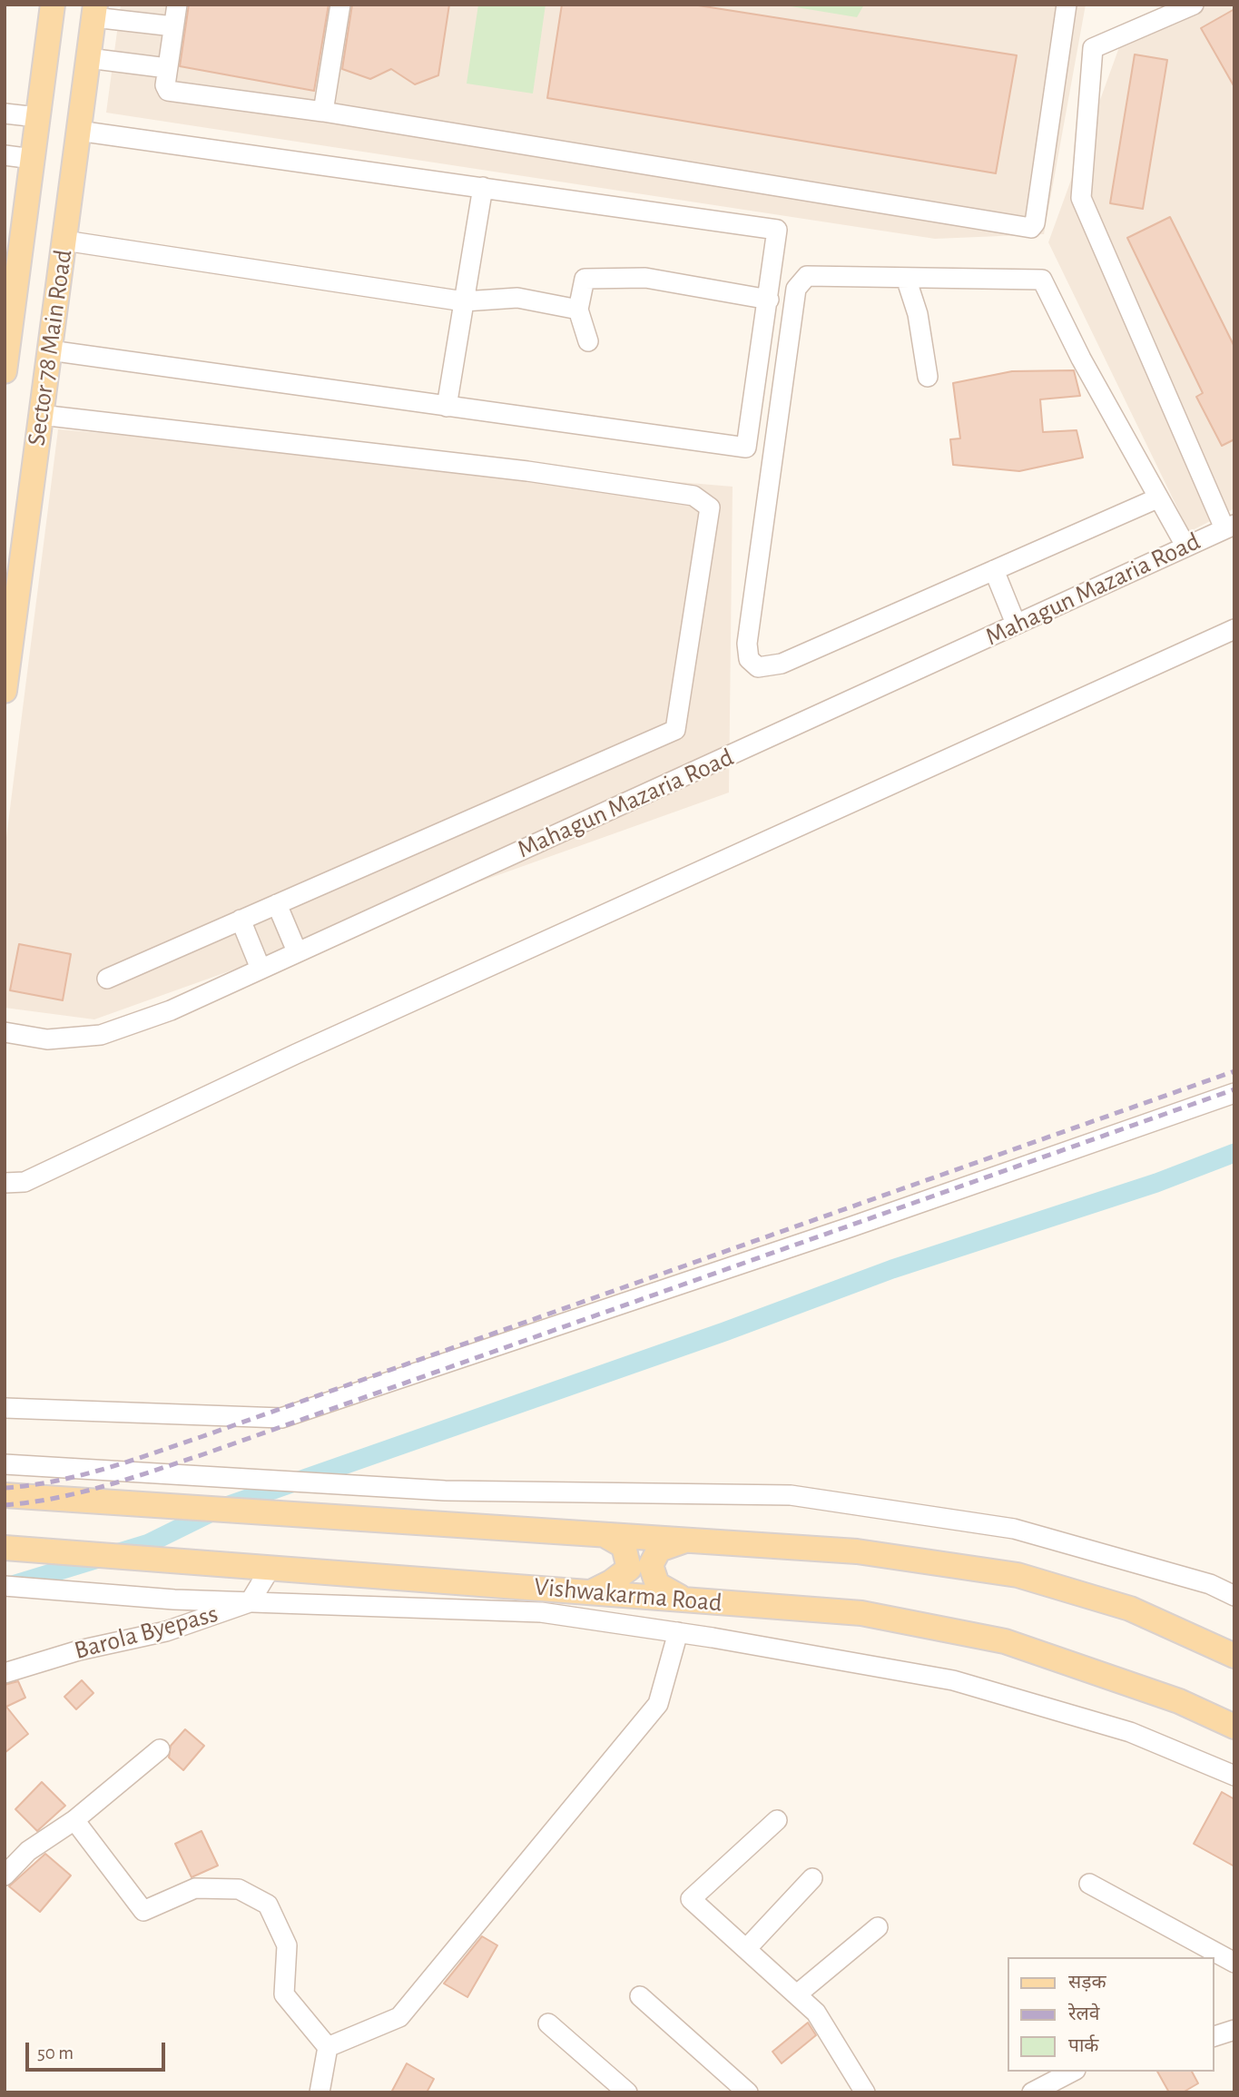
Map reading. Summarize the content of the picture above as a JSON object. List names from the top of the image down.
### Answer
{
  "streets": {
    "main road": ["Sector 78 Main Road", "Vishwakarma Road"],
    "street": ["Mahagun Mazaria Road", "Barola Byepass"]
  },
  "crossings": [
    ["Vishwakarma Road", "Barola Byepass"]
  ],
  "legend": ["सड़क", "रेलवे", "पार्क"],
  "scale_bar": "50 m"
}
